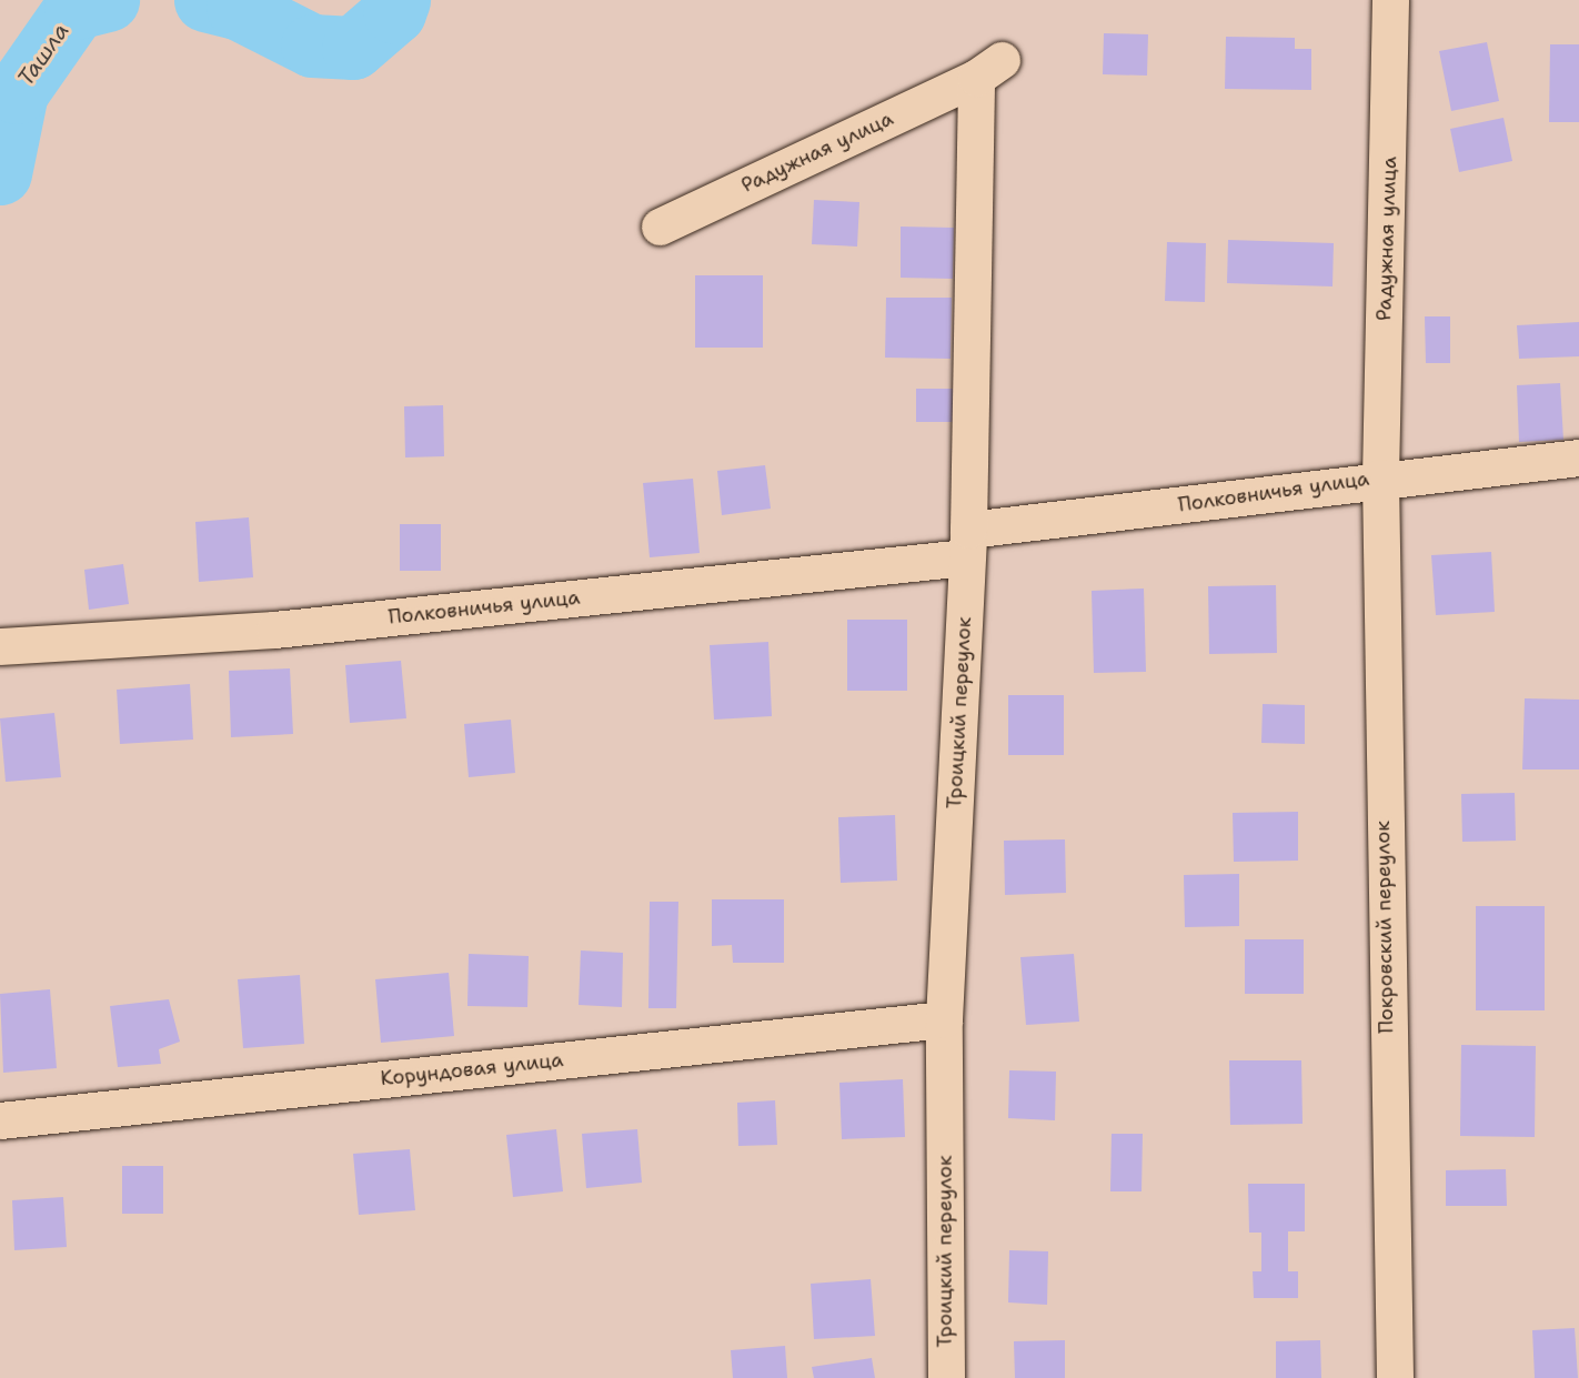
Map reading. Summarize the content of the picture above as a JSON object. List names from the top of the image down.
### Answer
{
  "streets": {
    "street": [
      "Радужная улица",
      "Полковничья улица",
      "Троицкий переулок",
      "Покровский переулок",
      "Корундовая улица"
    ]
  },
  "crossings": [
    ["Радужная улица", "Полковничья улица"],
    ["Радужная улица", "Троицкий переулок"],
    ["Радужная улица", "Покровский переулок"],
    ["Полковничья улица", "Троицкий переулок"],
    ["Полковничья улица", "Покровский переулок"],
    ["Троицкий переулок", "Корундовая улица"]
  ],
  "water": ["Ташла"]
}
